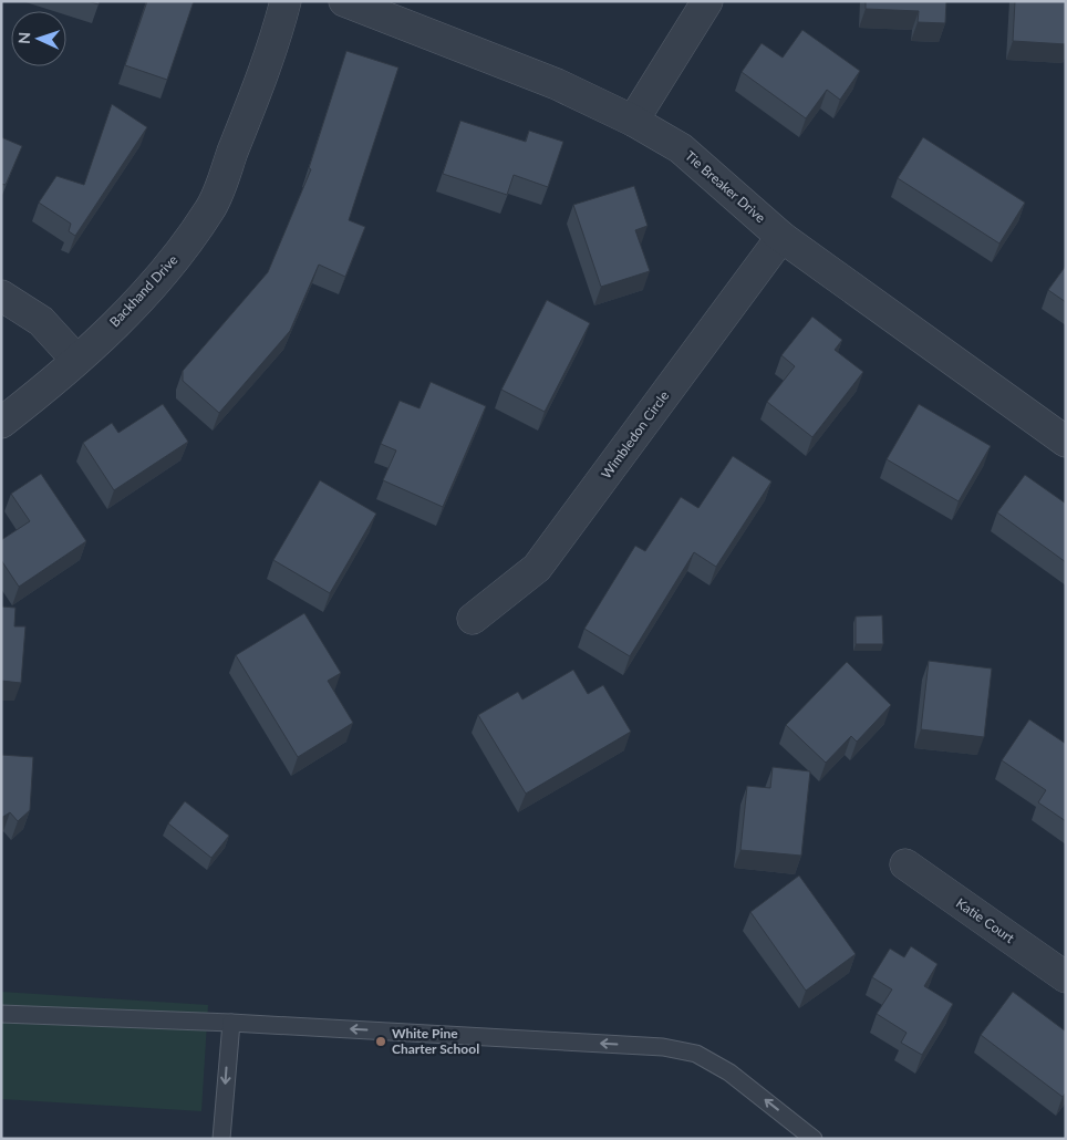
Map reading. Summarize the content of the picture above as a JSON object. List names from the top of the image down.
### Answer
{
  "streets": {
    "street": [
      "Tie Breaker Drive",
      "Backhand Drive",
      "Wimbledon Circle",
      "Katie Court"
    ]
  },
  "crossings": [
    ["Tie Breaker Drive", "Wimbledon Circle"]
  ],
  "places": ["White Pine Charter School"],
  "north": "left"
}
